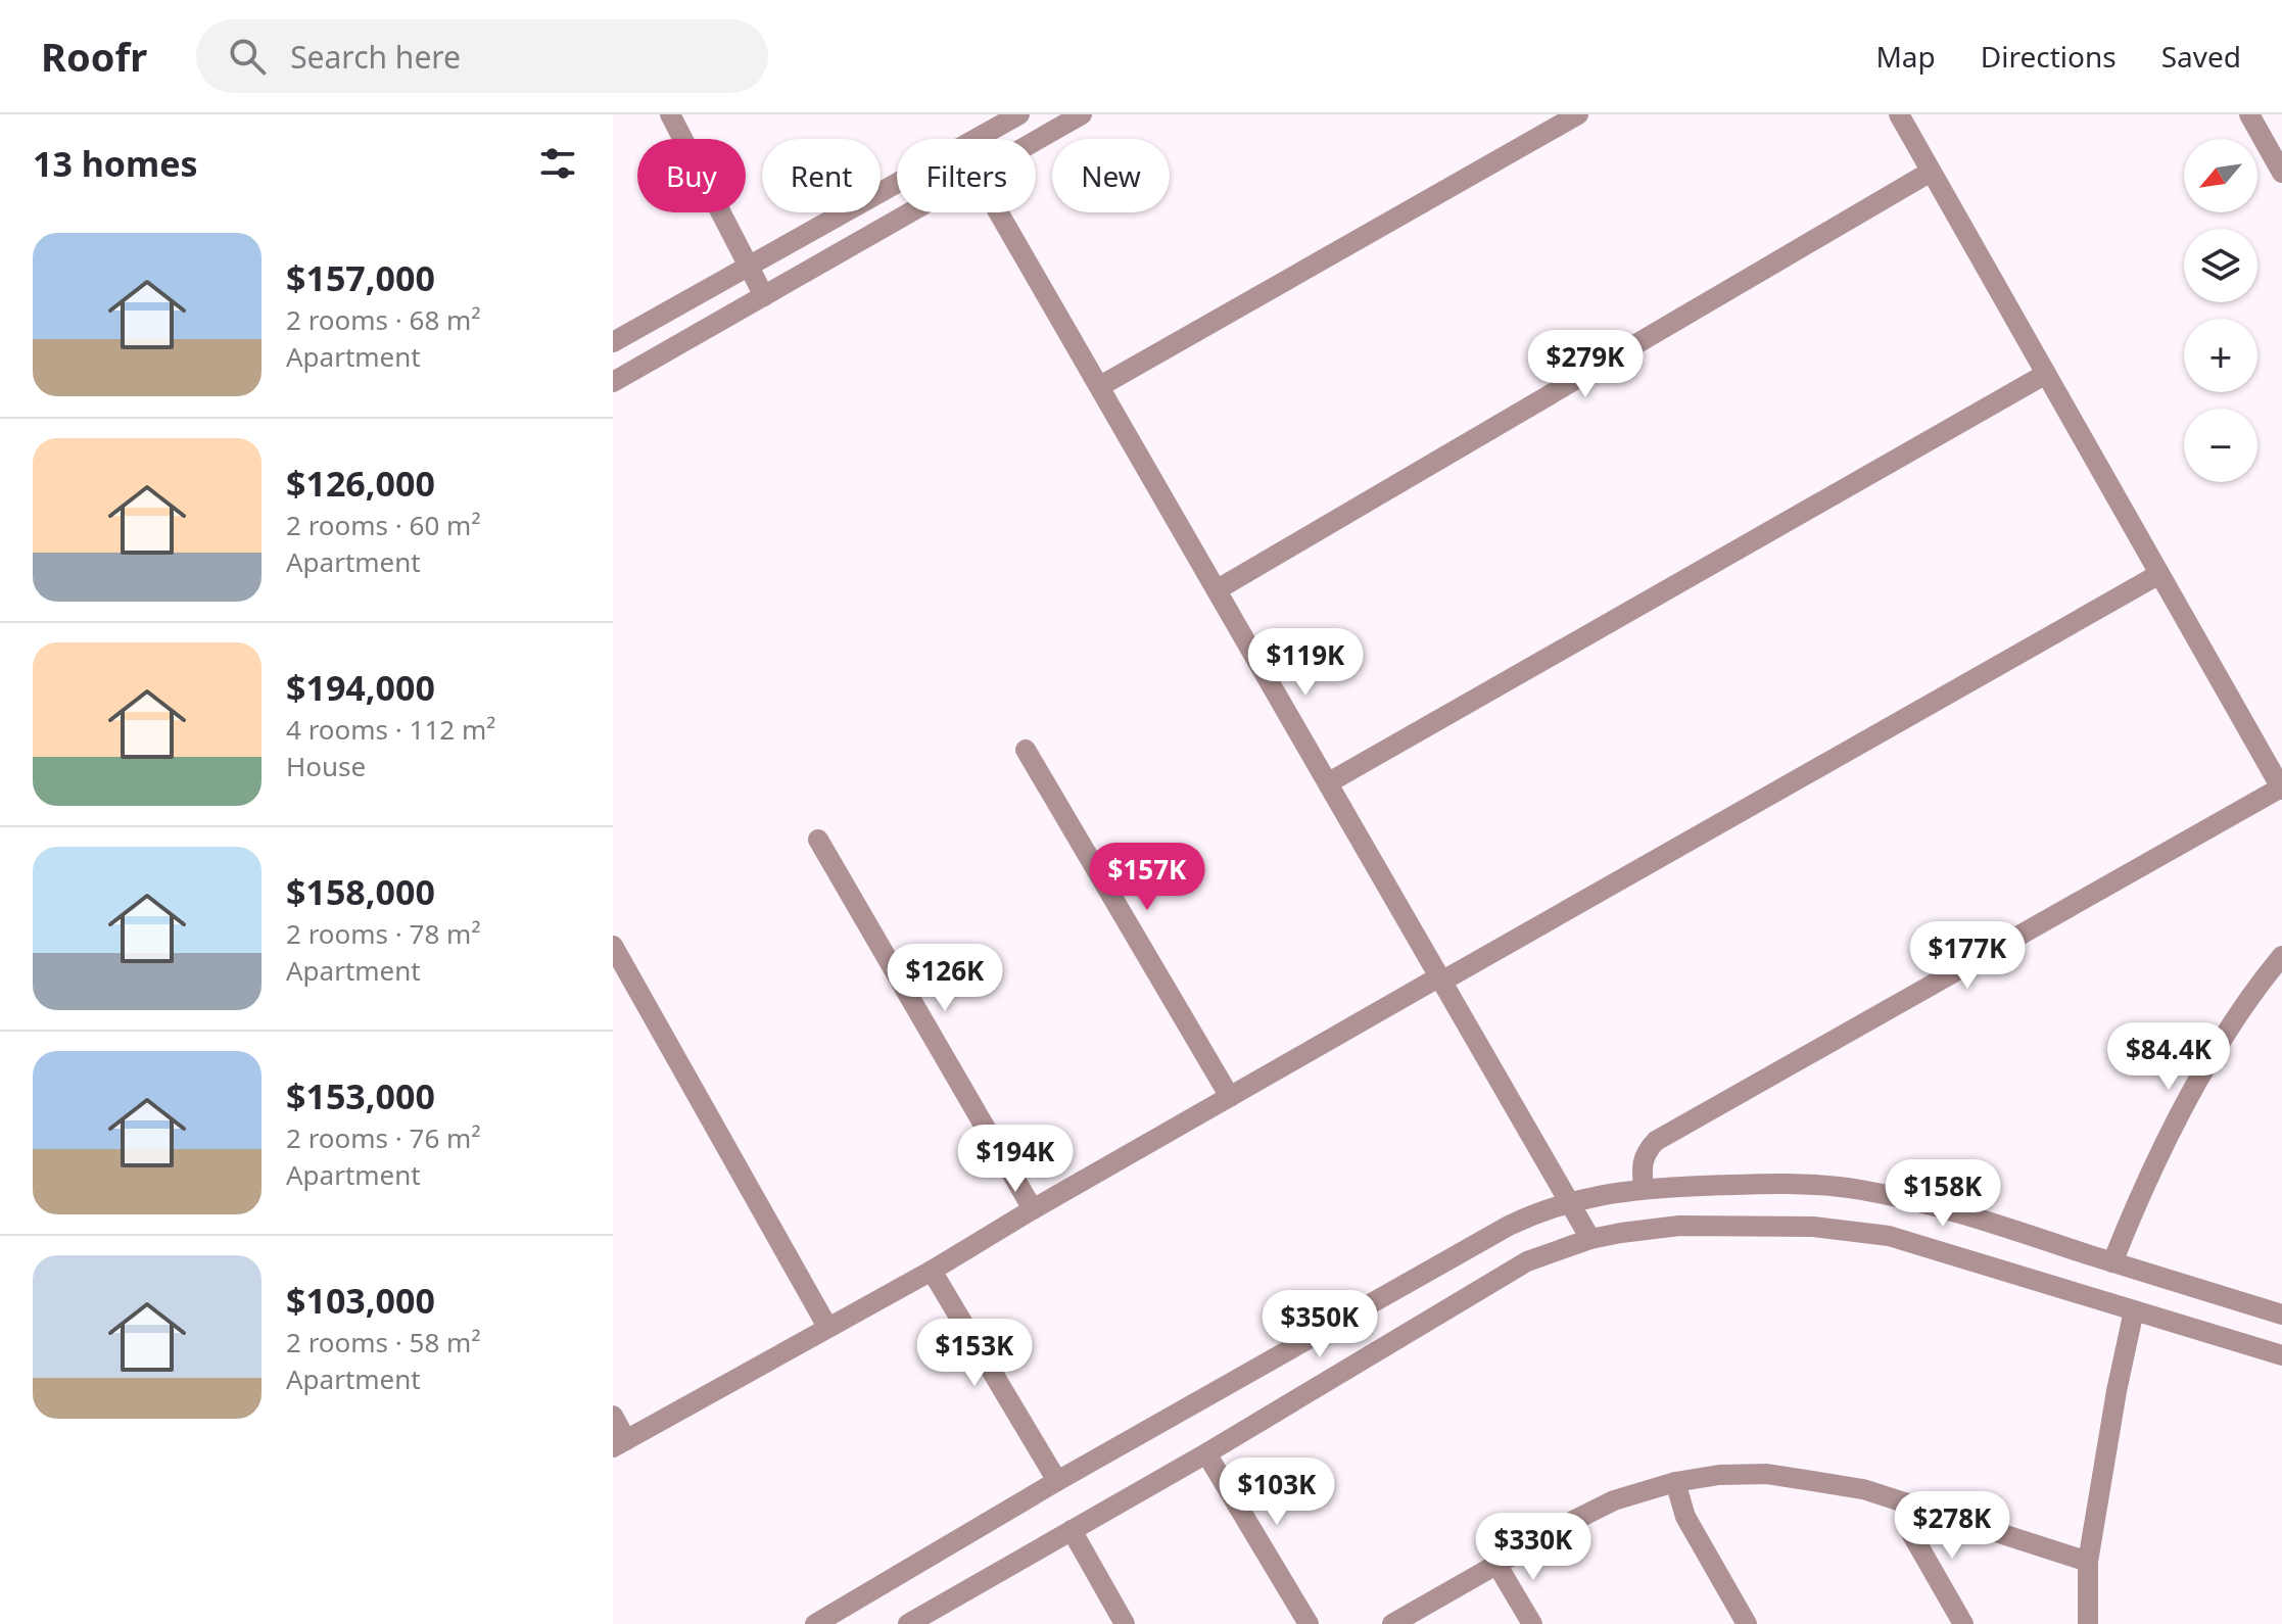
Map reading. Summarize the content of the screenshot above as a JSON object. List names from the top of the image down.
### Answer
{
  "north": "bottom left",
  "page": {
    "header": "Roofr",
    "search": "Search here",
    "nav": ["Map", "Directions", "Saved"],
    "heading": "13 homes",
    "map_buttons": ["+", "−"],
    "chip": [
      "Buy",
      "Rent",
      "Filters",
      "New"
    ],
    "list": [
      {
        "name": "$157,000",
        "note": "2 rooms · 68 m² · Apartment"
      },
      {
        "name": "$126,000",
        "note": "2 rooms · 60 m² · Apartment"
      },
      {
        "name": "$194,000",
        "note": "4 rooms · 112 m² · House"
      },
      {
        "name": "$158,000",
        "note": "2 rooms · 78 m² · Apartment"
      },
      {
        "name": "$153,000",
        "note": "2 rooms · 76 m² · Apartment"
      },
      {
        "name": "$103,000",
        "note": "2 rooms · 58 m² · Apartment"
      }
    ],
    "price": [
      "$279K",
      "$119K",
      "$157K",
      "$177K",
      "$126K",
      "$84.4K",
      "$194K",
      "$158K",
      "$350K",
      "$153K",
      "$103K",
      "$278K",
      "$330K"
    ]
  }
}
